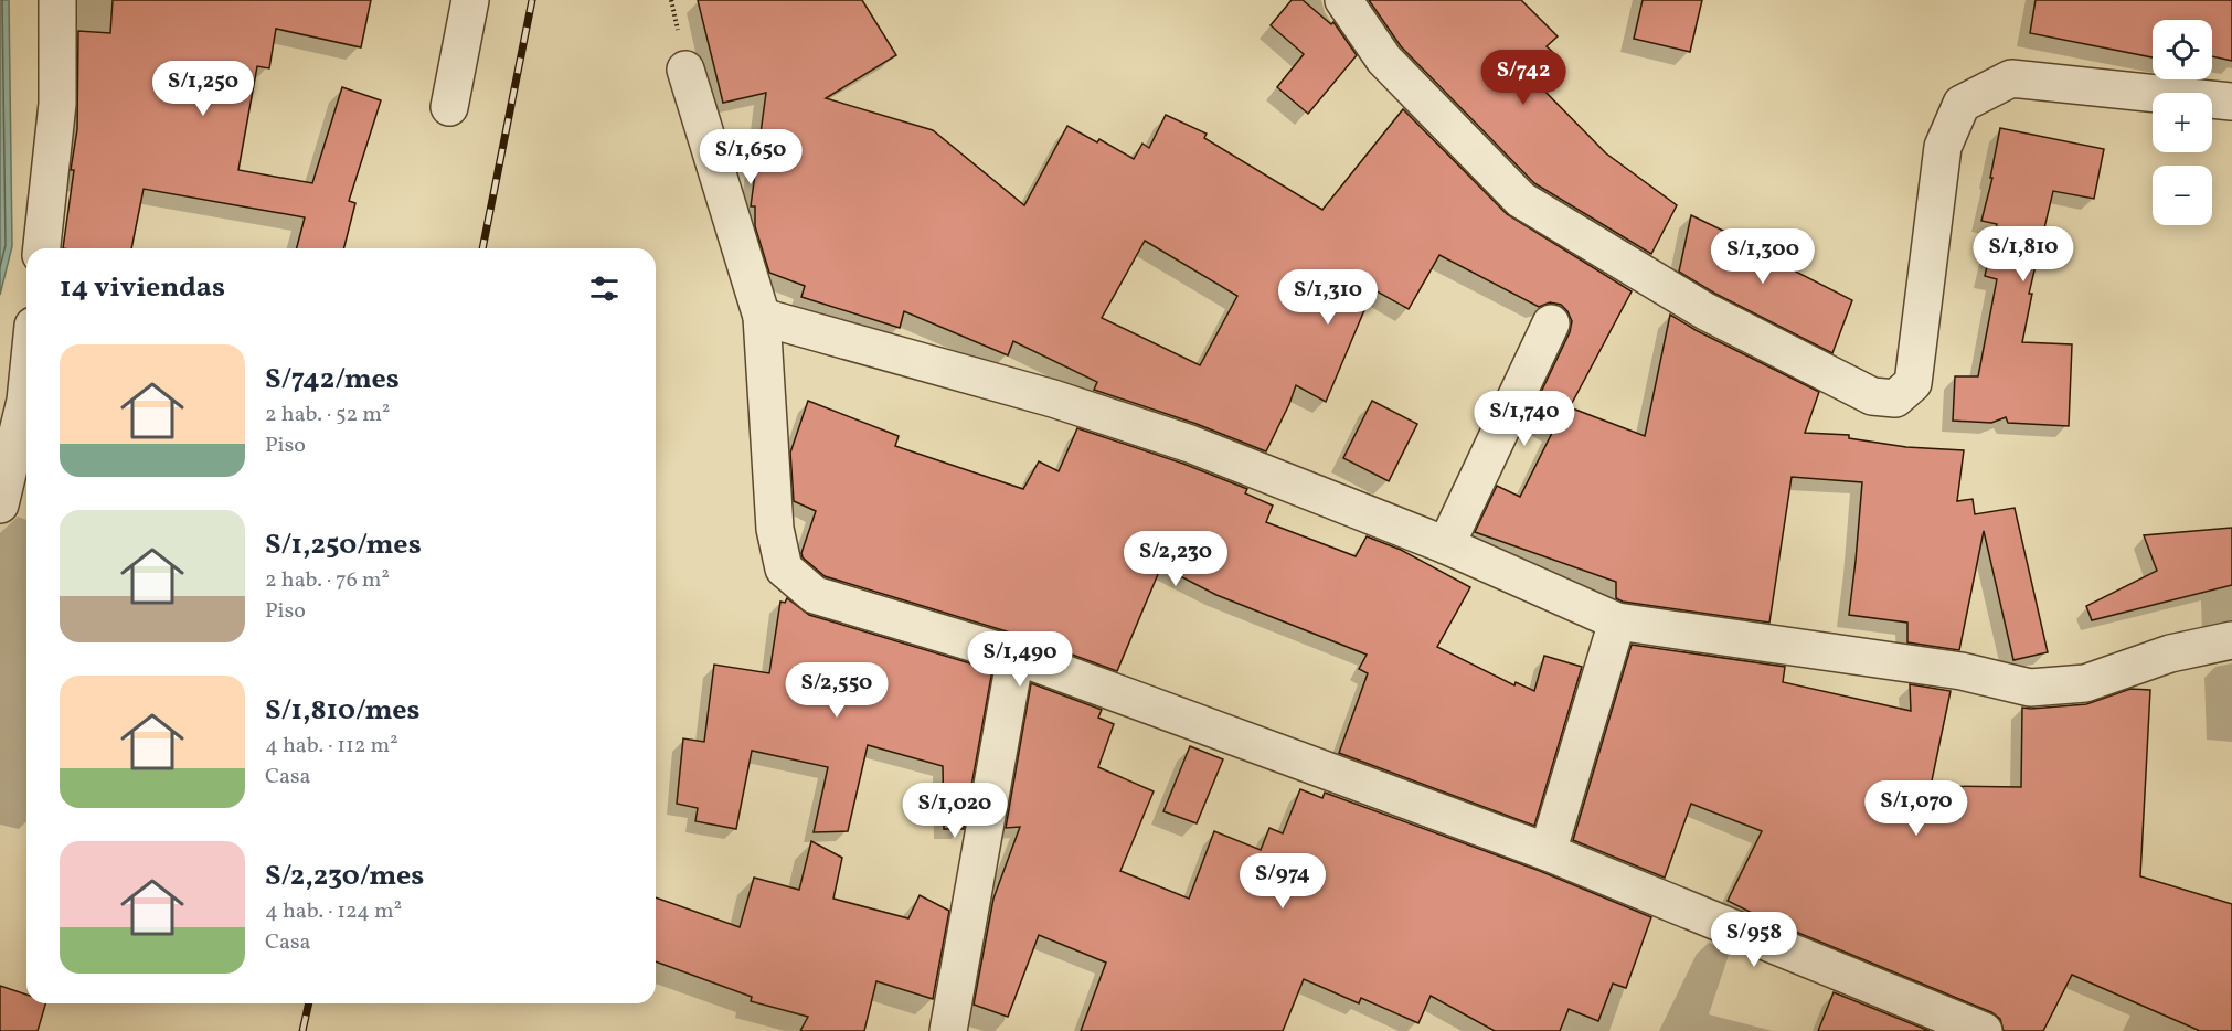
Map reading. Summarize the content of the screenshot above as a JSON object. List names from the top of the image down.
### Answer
{
  "page": {
    "map_buttons": ["+", "−"],
    "price": [
      "S/742",
      "S/1,250",
      "S/1,650",
      "S/1,810",
      "S/1,300",
      "S/1,310",
      "S/1,740",
      "S/2,230",
      "S/1,490",
      "S/2,550",
      "S/1,070",
      "S/1,020",
      "S/974",
      "S/958"
    ],
    "heading": "14 viviendas",
    "list": [
      {
        "name": "S/742/mes",
        "note": "2 hab. · 52 m² · Piso"
      },
      {
        "name": "S/1,250/mes",
        "note": "2 hab. · 76 m² · Piso"
      },
      {
        "name": "S/1,810/mes",
        "note": "4 hab. · 112 m² · Casa"
      },
      {
        "name": "S/2,230/mes",
        "note": "4 hab. · 124 m² · Casa"
      }
    ]
  }
}
